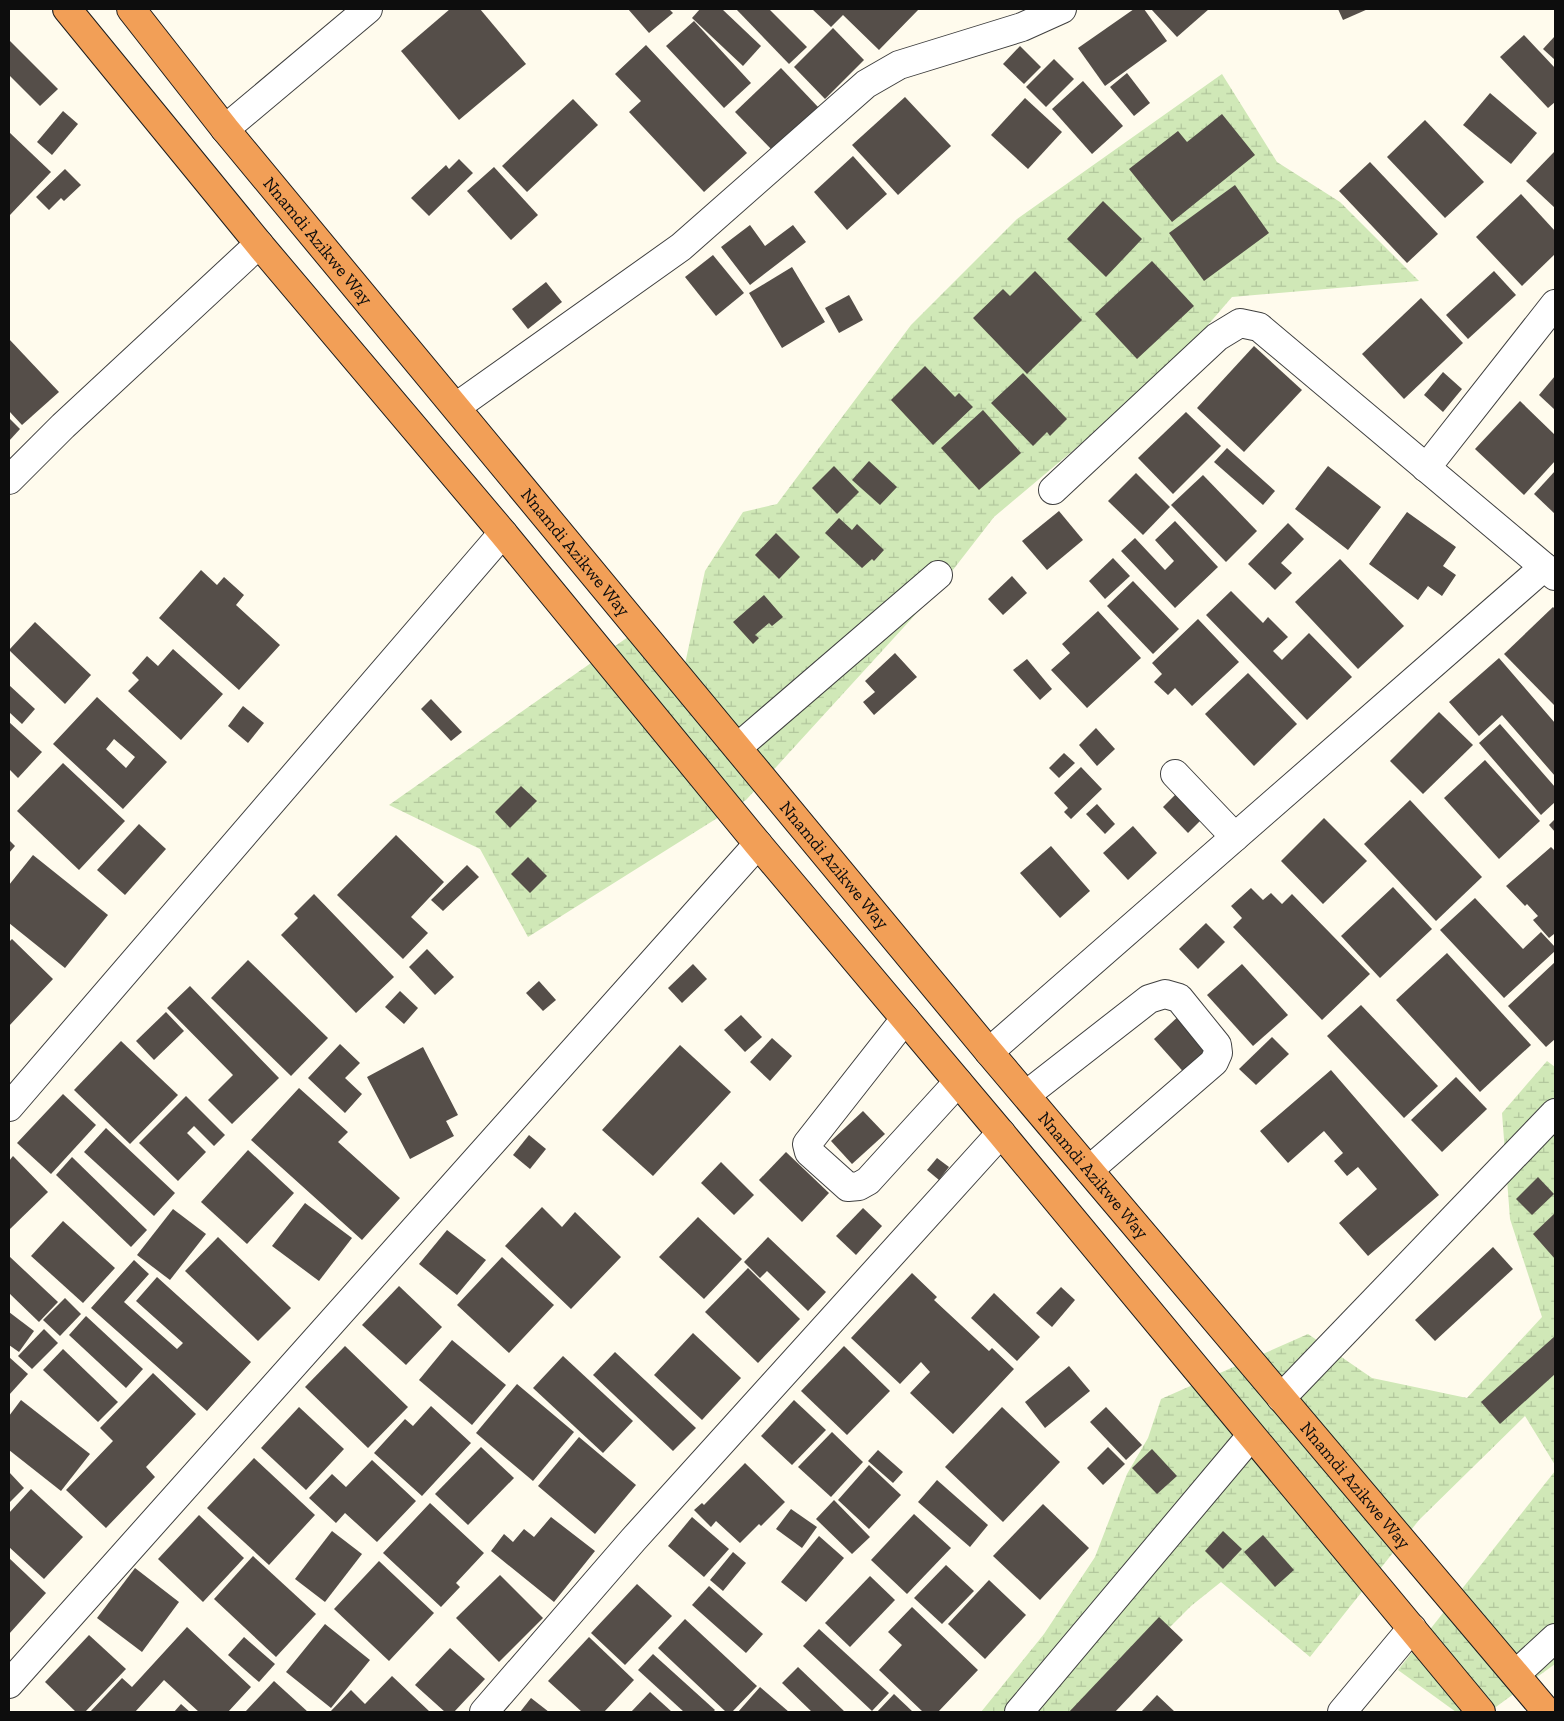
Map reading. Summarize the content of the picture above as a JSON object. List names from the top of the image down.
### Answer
{
  "streets": {
    "highway": ["Nnamdi Azikwe Way"]
  }
}
